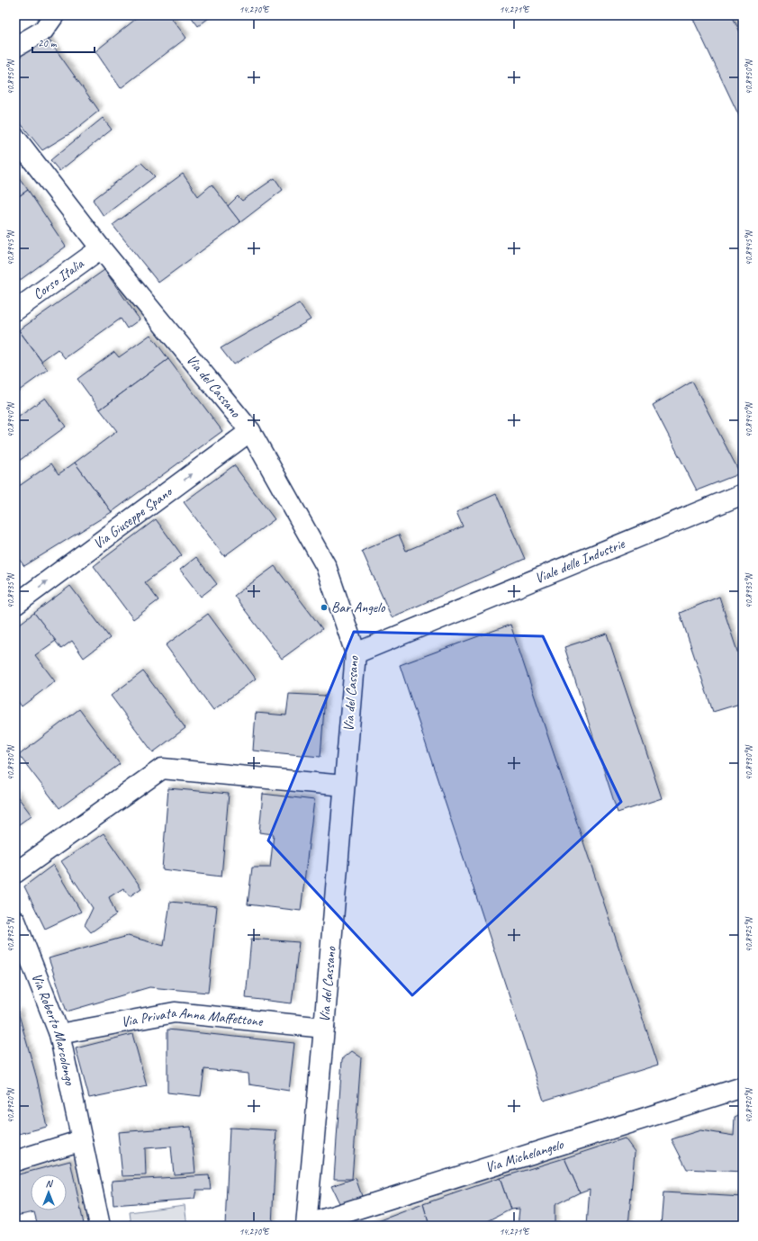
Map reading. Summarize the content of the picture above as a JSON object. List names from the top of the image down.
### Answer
{
  "streets": {
    "street": [
      "Corso Italia",
      "Via del Cassano",
      "Via Giuseppe Spano",
      "Viale delle Industrie",
      "Via Privata Anna Maffettone",
      "Via Roberto Marcolongo",
      "Via Michelangelo"
    ]
  },
  "crossings": [
    ["Corso Italia", "Via del Cassano"],
    ["Via del Cassano", "Via Giuseppe Spano"],
    ["Via del Cassano", "Viale delle Industrie"],
    ["Via del Cassano", "Via Privata Anna Maffettone"],
    ["Via del Cassano", "Via Michelangelo"],
    ["Via Privata Anna Maffettone", "Via Roberto Marcolongo"]
  ],
  "one_way": ["Via Giuseppe Spano"],
  "places": ["Bar Angelo"],
  "scale_bar": "20 m",
  "north": "top",
  "coordinates": [
    "14.270°E",
    "14.271°E",
    "40.8950°N",
    "40.8945°N",
    "40.8940°N",
    "40.8935°N",
    "40.8930°N",
    "40.8925°N",
    "40.8920°N"
  ]
}
